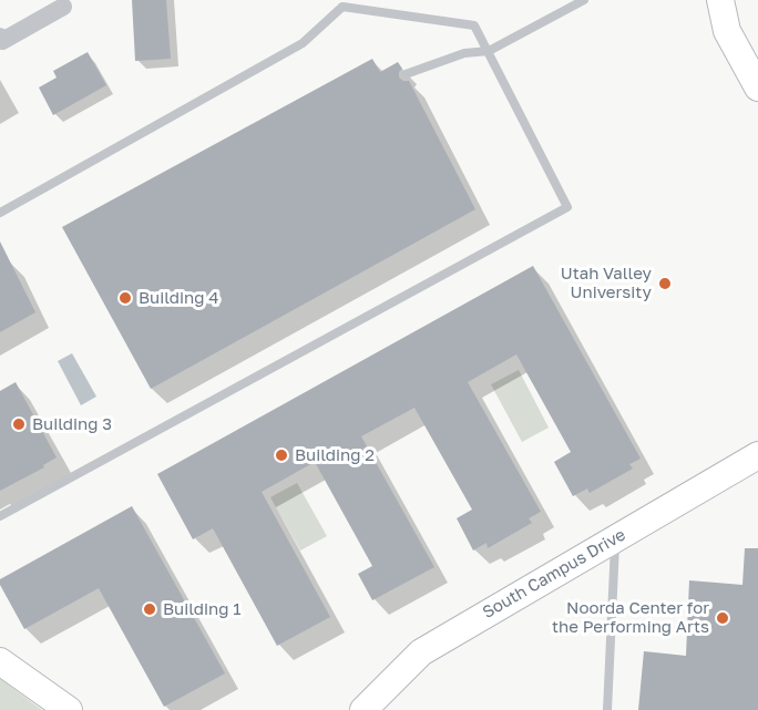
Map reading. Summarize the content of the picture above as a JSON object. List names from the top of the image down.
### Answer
{
  "streets": {
    "street": ["South Campus Drive"]
  },
  "places": [
    "Utah Valley University",
    "Building 4",
    "Building 3",
    "Building 2",
    "Building 1",
    "Noorda Center for the Performing Arts"
  ]
}
